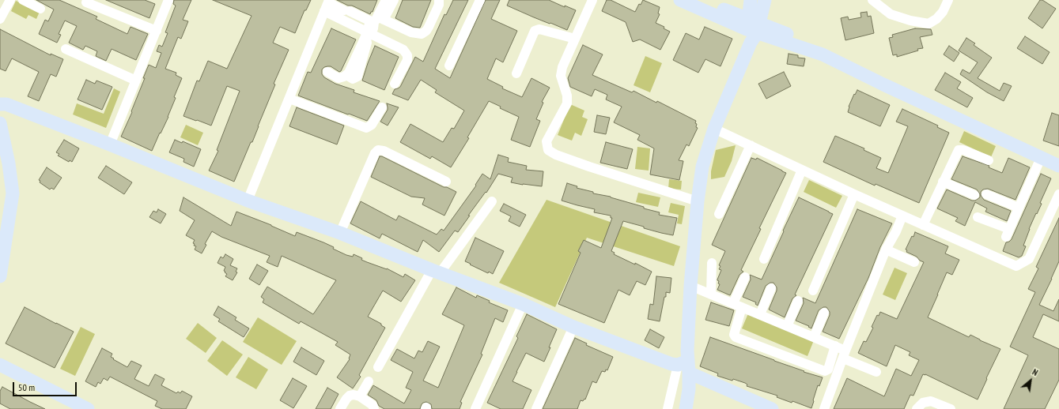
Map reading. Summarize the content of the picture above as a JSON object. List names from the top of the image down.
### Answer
{
  "scale_bar": "50 m",
  "north": "top right"
}
